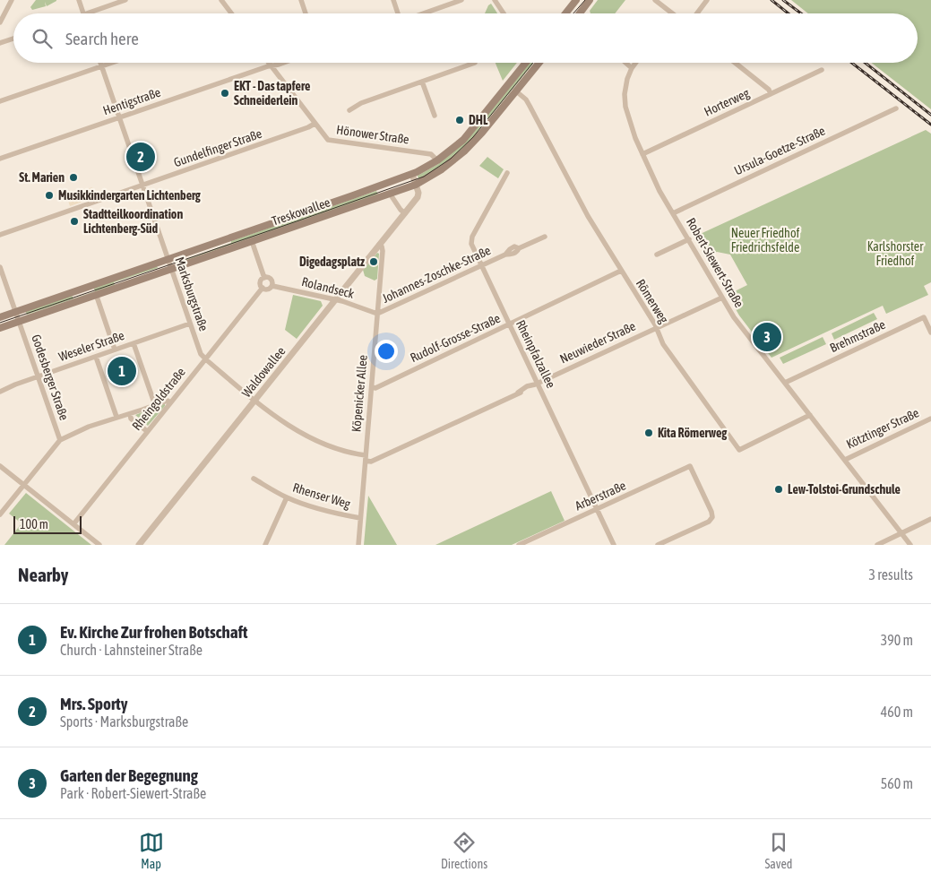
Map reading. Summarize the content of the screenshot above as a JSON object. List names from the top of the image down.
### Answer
{
  "streets": {
    "main road": ["Treskowallee"],
    "street": [
      "Hentigstraße",
      "Horterweg",
      "Hönower Straße",
      "Gundelfinger Straße",
      "Ursula-Goetze-Straße",
      "Robert-Siewert-Straße",
      "Johannes-Zoschke-Straße",
      "Rolandseck",
      "Marksburgstraße",
      "Römerweg",
      "Brehmstraße",
      "Rudolf-Grosse-Straße",
      "Neuwieder Straße",
      "Weseler Straße",
      "Rheinpfalzallee",
      "Waldowallee",
      "Godesberger Straße",
      "Köpenicker Allee",
      "Rheingoldstraße",
      "Kötztinger Straße",
      "Rhenser Weg",
      "Arberstraße"
    ]
  },
  "crossings": [
    ["Hentigstraße", "Hönower Straße"],
    ["Hentigstraße", "Marksburgstraße"],
    ["Horterweg", "Robert-Siewert-Straße"],
    ["Hönower Straße", "Gundelfinger Straße"],
    ["Hönower Straße", "Treskowallee"],
    ["Gundelfinger Straße", "Marksburgstraße"],
    ["Ursula-Goetze-Straße", "Robert-Siewert-Straße"],
    ["Treskowallee", "Marksburgstraße"],
    ["Treskowallee", "Römerweg"],
    ["Treskowallee", "Waldowallee"],
    ["Treskowallee", "Godesberger Straße"],
    ["Robert-Siewert-Straße", "Römerweg"],
    ["Robert-Siewert-Straße", "Brehmstraße"],
    ["Robert-Siewert-Straße", "Neuwieder Straße"],
    ["Robert-Siewert-Straße", "Kötztinger Straße"],
    ["Johannes-Zoschke-Straße", "Rolandseck"],
    ["Johannes-Zoschke-Straße", "Rheinpfalzallee"],
    ["Johannes-Zoschke-Straße", "Köpenicker Allee"],
    ["Rolandseck", "Waldowallee"],
    ["Rolandseck", "Köpenicker Allee"],
    ["Rolandseck", "Rheingoldstraße"],
    ["Marksburgstraße", "Neuwieder Straße"],
    ["Marksburgstraße", "Weseler Straße"],
    ["Marksburgstraße", "Waldowallee"],
    ["Marksburgstraße", "Köpenicker Allee"],
    ["Marksburgstraße", "Rheingoldstraße"],
    ["Römerweg", "Rudolf-Grosse-Straße"],
    ["Römerweg", "Neuwieder Straße"],
    ["Rudolf-Grosse-Straße", "Rheinpfalzallee"],
    ["Rudolf-Grosse-Straße", "Köpenicker Allee"],
    ["Neuwieder Straße", "Rheinpfalzallee"],
    ["Neuwieder Straße", "Köpenicker Allee"],
    ["Weseler Straße", "Godesberger Straße"],
    ["Rheinpfalzallee", "Arberstraße"],
    ["Waldowallee", "Köpenicker Allee"],
    ["Köpenicker Allee", "Rhenser Weg"]
  ],
  "parks": ["Neuer Friedhof Friedrichsfelde", "Karlshorster Friedhof"],
  "places": [
    "EKT - Das tapfere Schneiderlein",
    "DHL",
    "St. Marien",
    "Musikkindergarten Lichtenberg",
    "Stadtteilkoordination Lichtenberg-Süd",
    "Digedagsplatz",
    "Kita Römerweg",
    "Lew-Tolstoi-Grundschule"
  ],
  "scale_bar": "100 m",
  "page": {
    "search": "Search here",
    "pins": ["2", "3", "1"],
    "scale": "100 m",
    "heading": ["Nearby", "3 results"],
    "list": [
      {
        "mark": "1",
        "name": "Ev. Kirche Zur frohen Botschaft",
        "note": "Church · Lahnsteiner Straße",
        "value": "390 m"
      },
      {
        "mark": "2",
        "name": "Mrs. Sporty",
        "note": "Sports · Marksburgstraße",
        "value": "460 m"
      },
      {
        "mark": "3",
        "name": "Garten der Begegnung",
        "note": "Park · Robert-Siewert-Straße",
        "value": "560 m"
      }
    ],
    "nav": ["Map", "Directions", "Saved"]
  }
}
